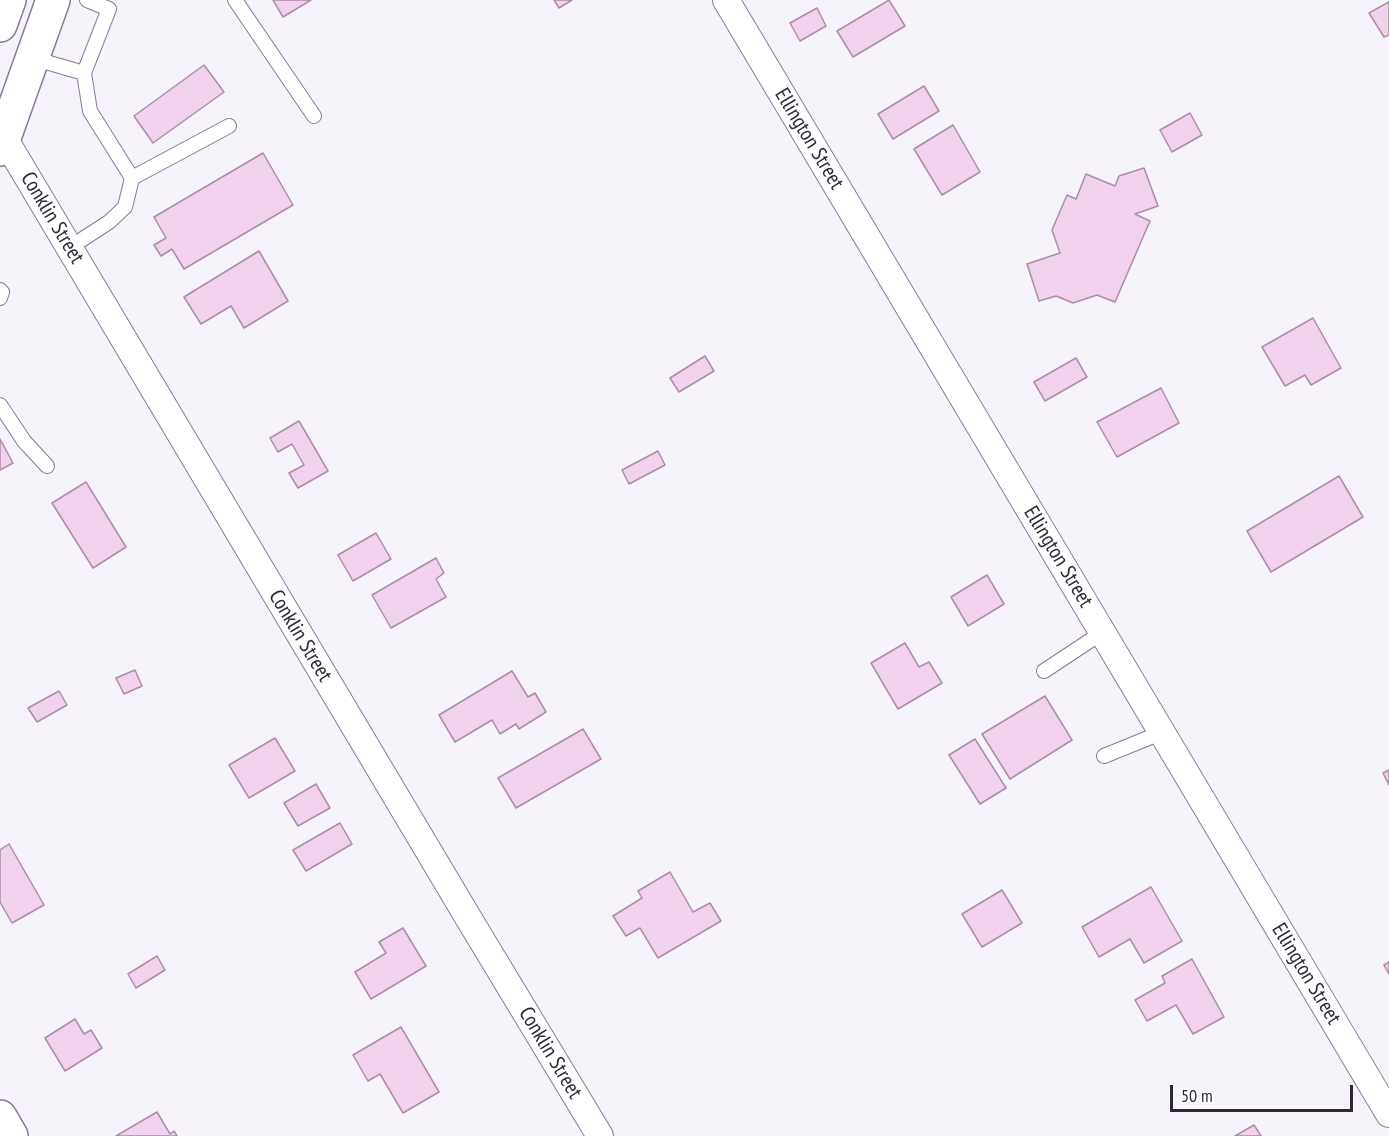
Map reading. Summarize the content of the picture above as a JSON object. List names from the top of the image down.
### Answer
{
  "streets": {
    "street": ["Ellington Street", "Conklin Street"]
  },
  "scale_bar": "50 m"
}
